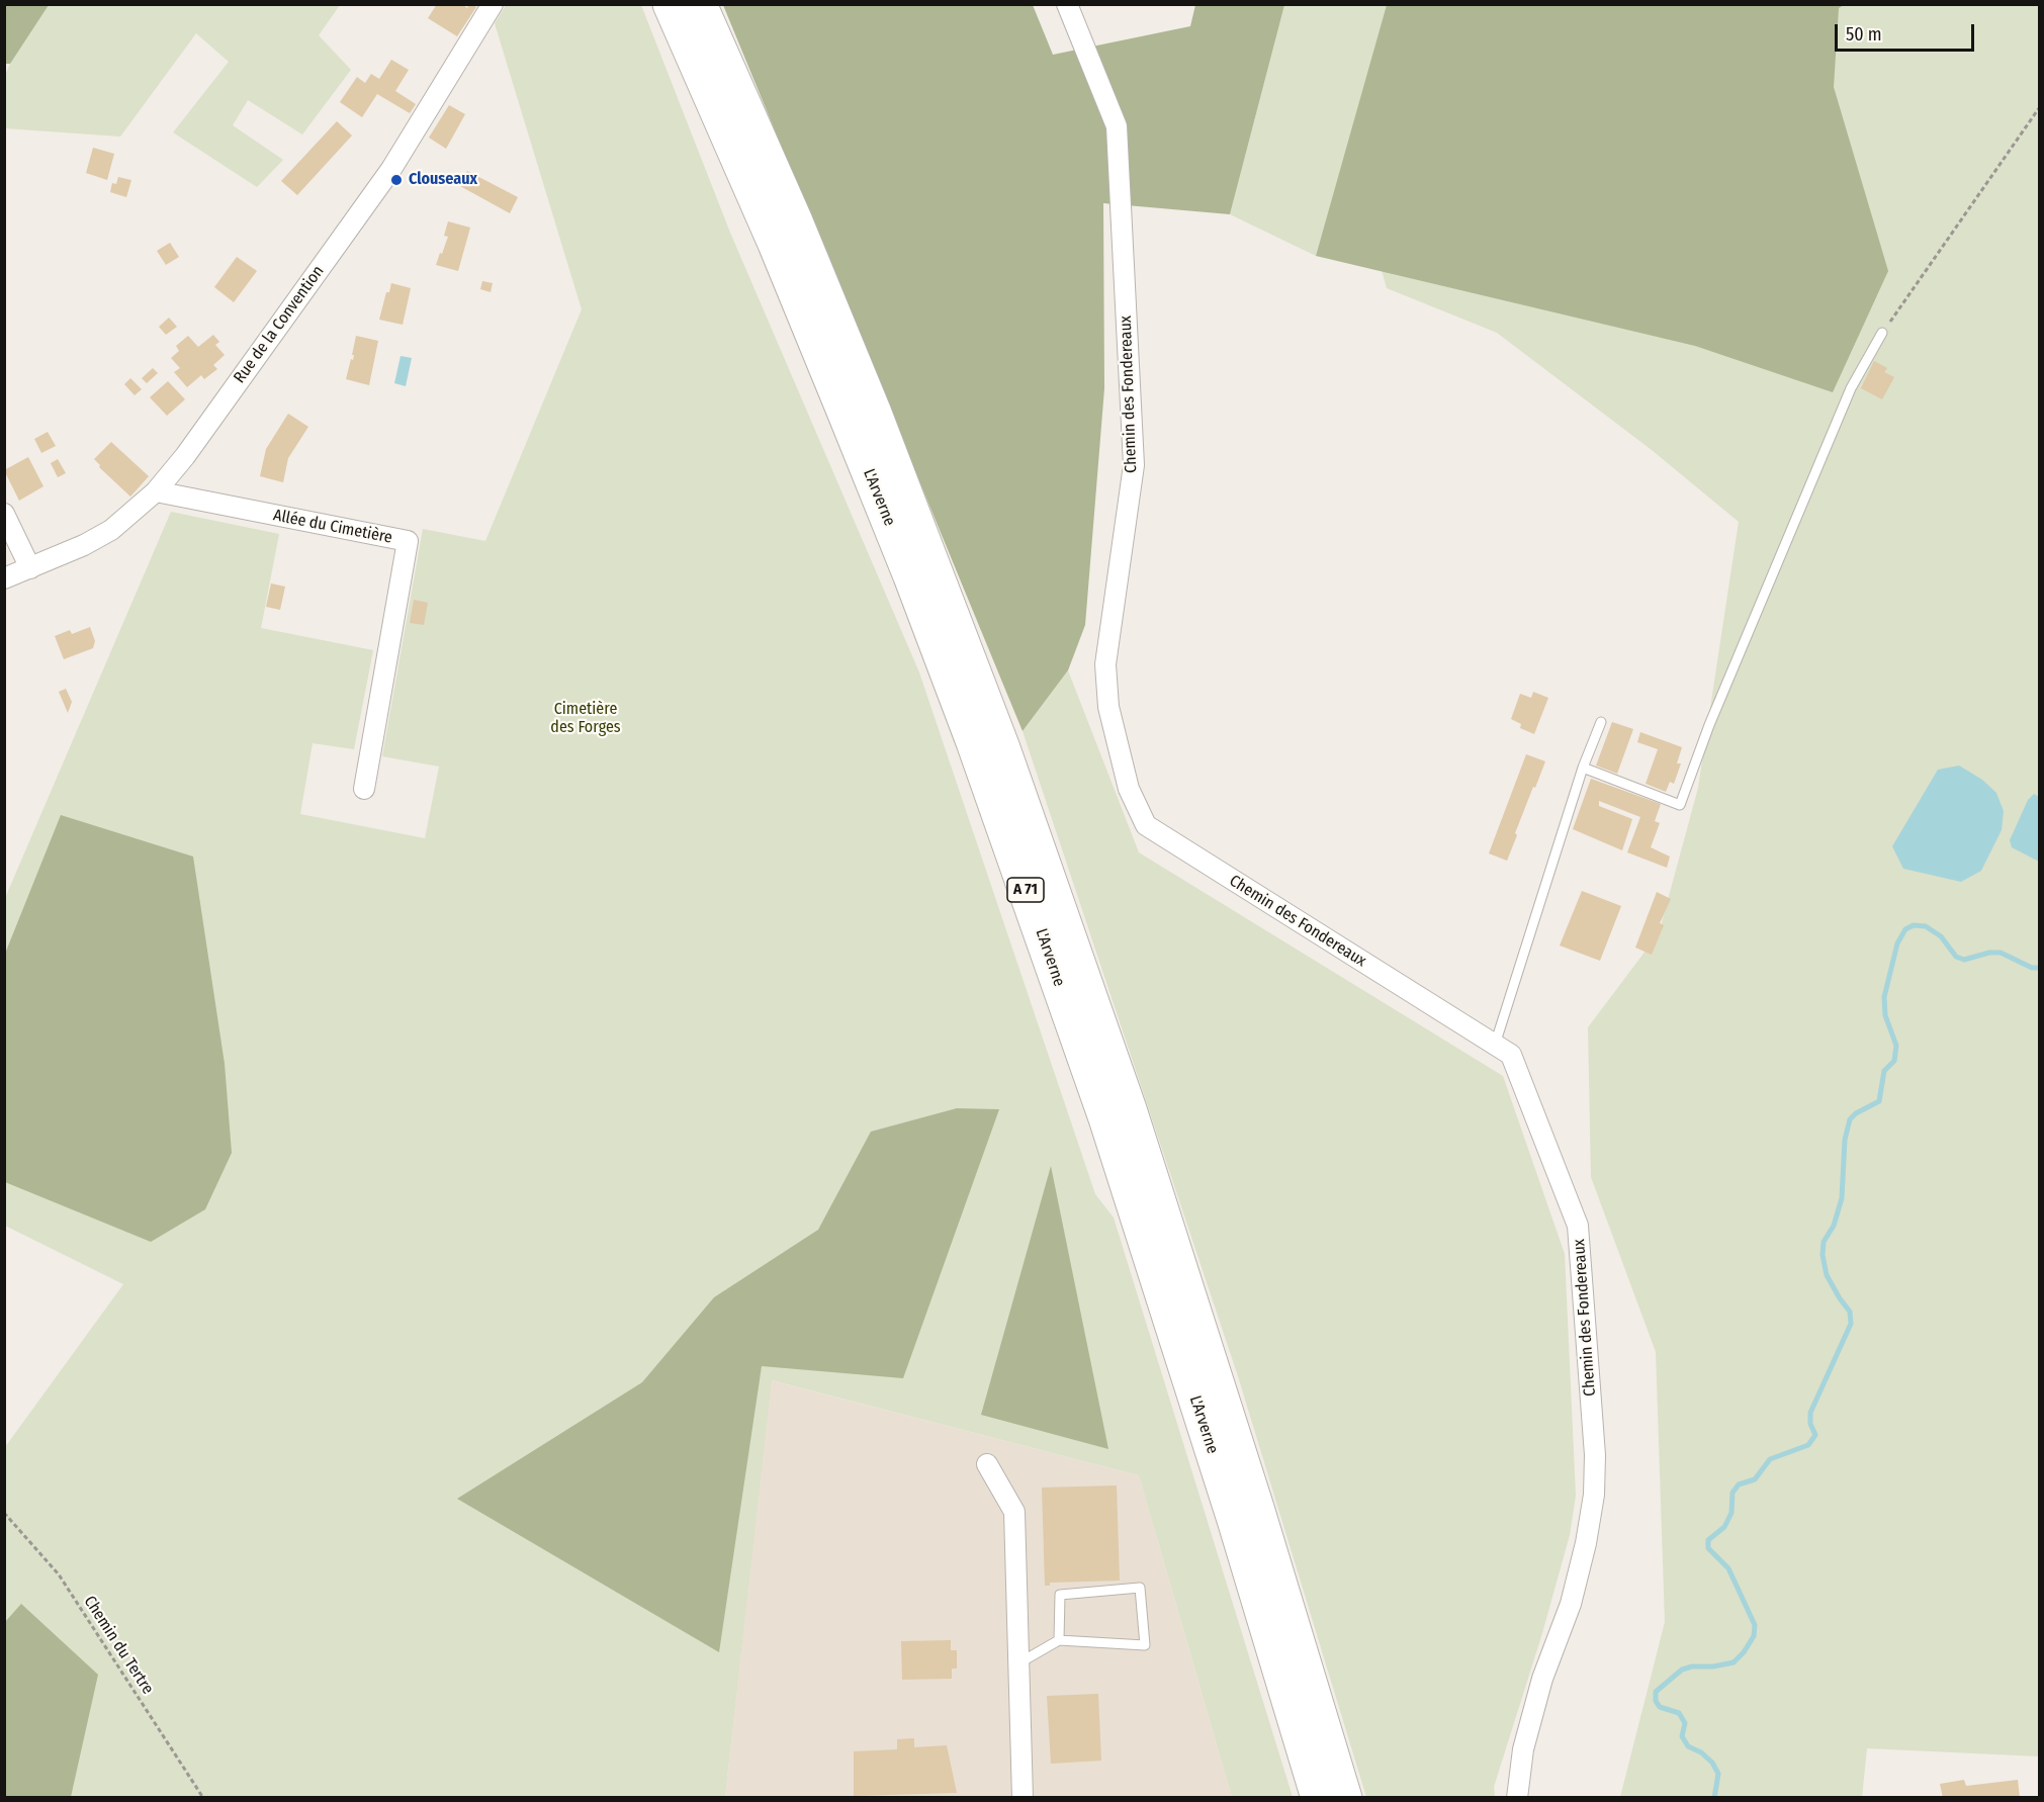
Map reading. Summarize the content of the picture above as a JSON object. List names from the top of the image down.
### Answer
{
  "streets": {
    "highway": ["L'Arverne", "A 71"],
    "street": ["Rue de la Convention", "Chemin des Fondereaux", "Allée du Cimetière"],
    "path": ["Chemin du Tertre"]
  },
  "crossings": [
    ["Rue de la Convention", "Allée du Cimetière"]
  ],
  "parks": ["Cimetière des Forges"],
  "places": ["Clouseaux"],
  "scale_bar": "50 m"
}
